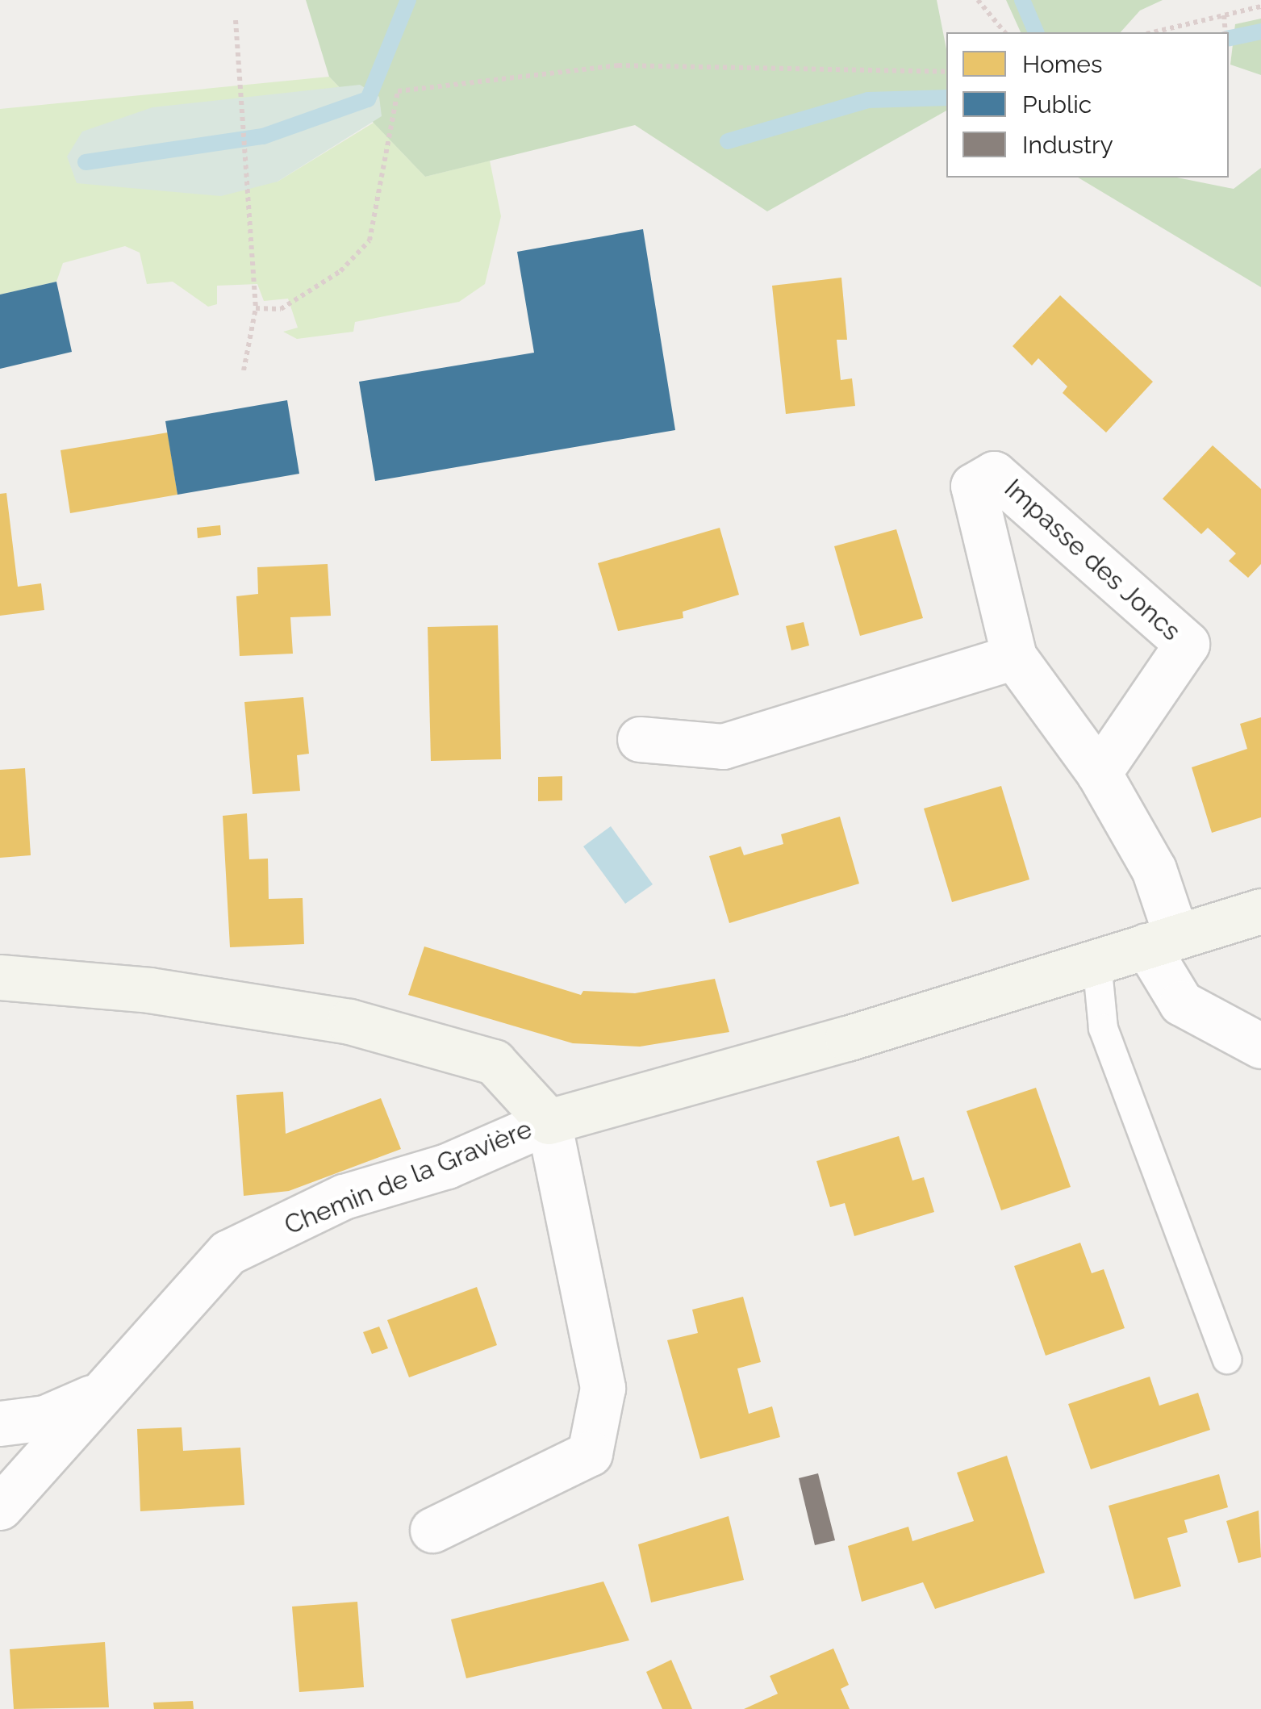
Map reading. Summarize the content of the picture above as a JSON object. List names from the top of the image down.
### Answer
{
  "streets": {
    "street": ["Impasse des Joncs", "Chemin de la Gravière"]
  },
  "legend": ["Homes", "Public", "Industry"]
}
